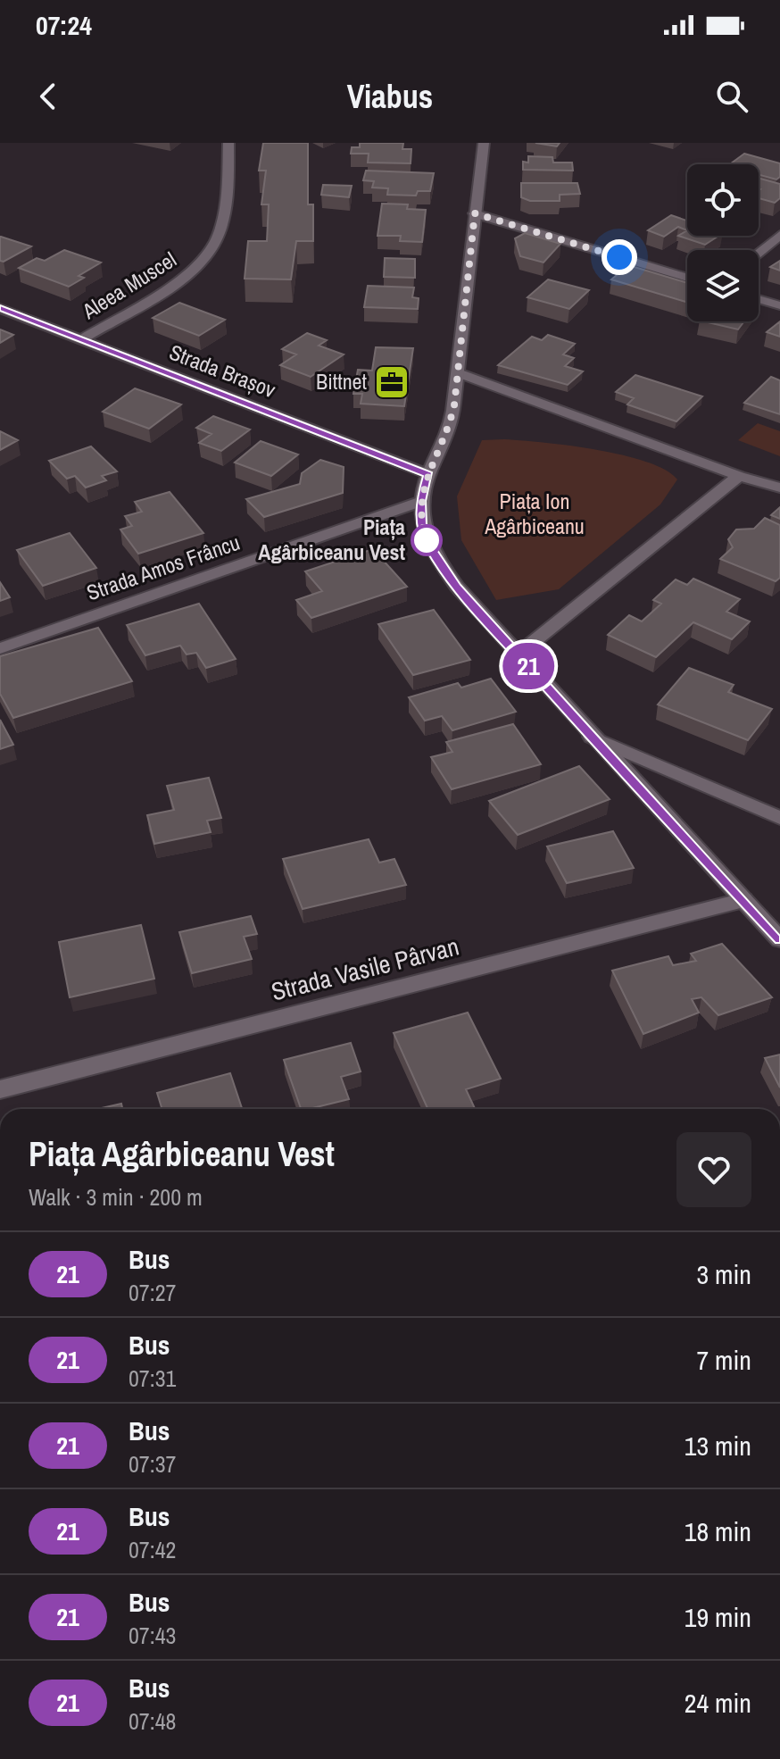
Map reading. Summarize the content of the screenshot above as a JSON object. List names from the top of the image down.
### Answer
{
  "streets": {
    "street": [
      "Aleea Muscel",
      "Strada Brașov",
      "Strada Amos Frâncu",
      "Strada Vasile Pârvan"
    ]
  },
  "crossings": [
    ["Aleea Muscel", "Strada Brașov"]
  ],
  "parks": ["Piața Ion Agârbiceanu"],
  "places": {
    "office": ["Bittnet"],
    "other": ["Piața Agârbiceanu Vest"]
  },
  "lines": ["bus line 21"],
  "page": {
    "status": "07:24",
    "header": "Viabus",
    "on_map": "21",
    "heading": ["Piața Agârbiceanu Vest", "Walk · 3 min · 200 m"],
    "list": [
      {
        "mark": "21",
        "name": "Bus",
        "note": "07:27",
        "value": "3 min"
      },
      {
        "mark": "21",
        "name": "Bus",
        "note": "07:31",
        "value": "7 min"
      },
      {
        "mark": "21",
        "name": "Bus",
        "note": "07:37",
        "value": "13 min"
      },
      {
        "mark": "21",
        "name": "Bus",
        "note": "07:42",
        "value": "18 min"
      },
      {
        "mark": "21",
        "name": "Bus",
        "note": "07:43",
        "value": "19 min"
      },
      {
        "mark": "21",
        "name": "Bus",
        "note": "07:48",
        "value": "24 min"
      }
    ]
  }
}
